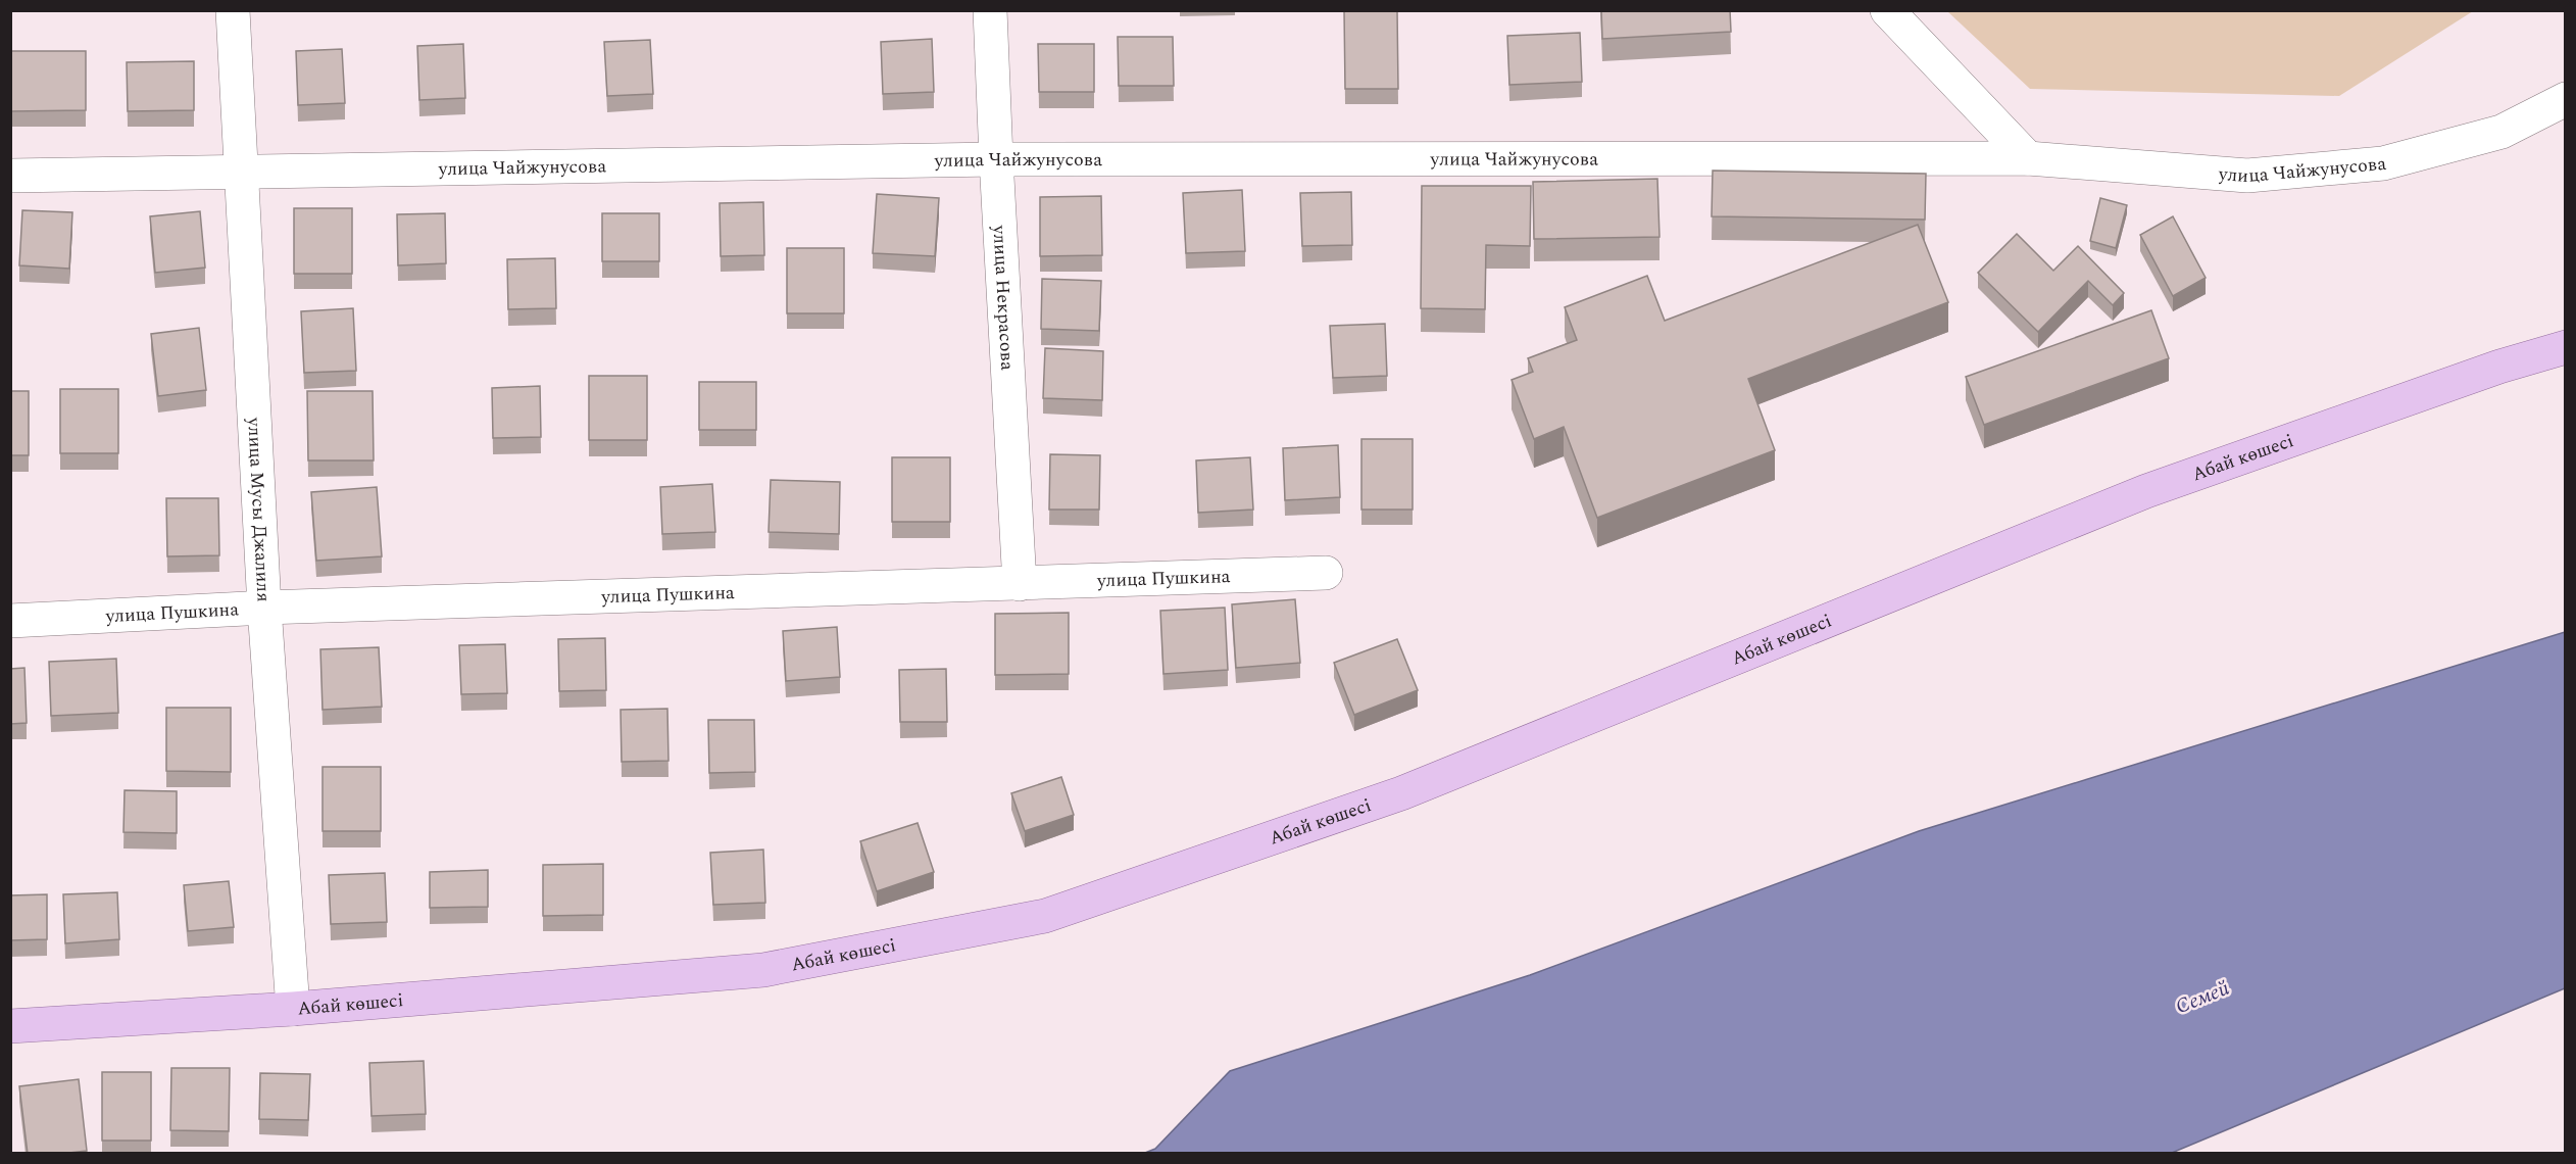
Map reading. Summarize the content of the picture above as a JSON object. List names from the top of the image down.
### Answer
{
  "streets": {
    "main road": ["Абай көшесі"],
    "street": [
      "улица Чайжунусова",
      "улица Некрасова",
      "улица Мусы Джалиля",
      "улица Пушкина"
    ]
  },
  "crossings": [
    ["улица Чайжунусова", "улица Некрасова"],
    ["улица Чайжунусова", "улица Мусы Джалиля"],
    ["улица Некрасова", "улица Пушкина"],
    ["Абай көшесі", "улица Мусы Джалиля"],
    ["улица Мусы Джалиля", "улица Пушкина"]
  ],
  "water": ["Семей"]
}
